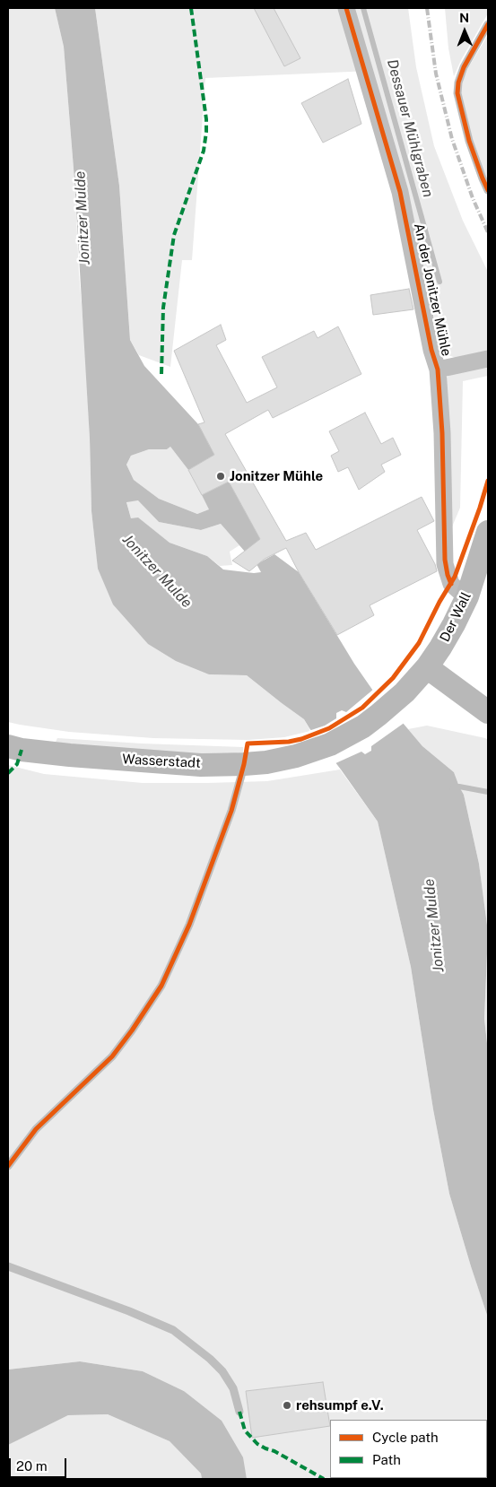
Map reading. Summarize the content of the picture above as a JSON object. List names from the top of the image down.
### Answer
{
  "streets": {
    "main road": ["Der Wall", "Wasserstadt"],
    "street": ["An der Jonitzer Mühle"]
  },
  "crossings": [
    ["An der Jonitzer Mühle", "Der Wall"],
    ["Der Wall", "Wasserstadt"]
  ],
  "water": ["Dessauer Mühlgraben", "Jonitzer Mulde"],
  "places": ["Jonitzer Mühle", "rehsumpf e.V."],
  "legend": ["Cycle path", "Path"],
  "scale_bar": "20 m",
  "north": "top"
}
